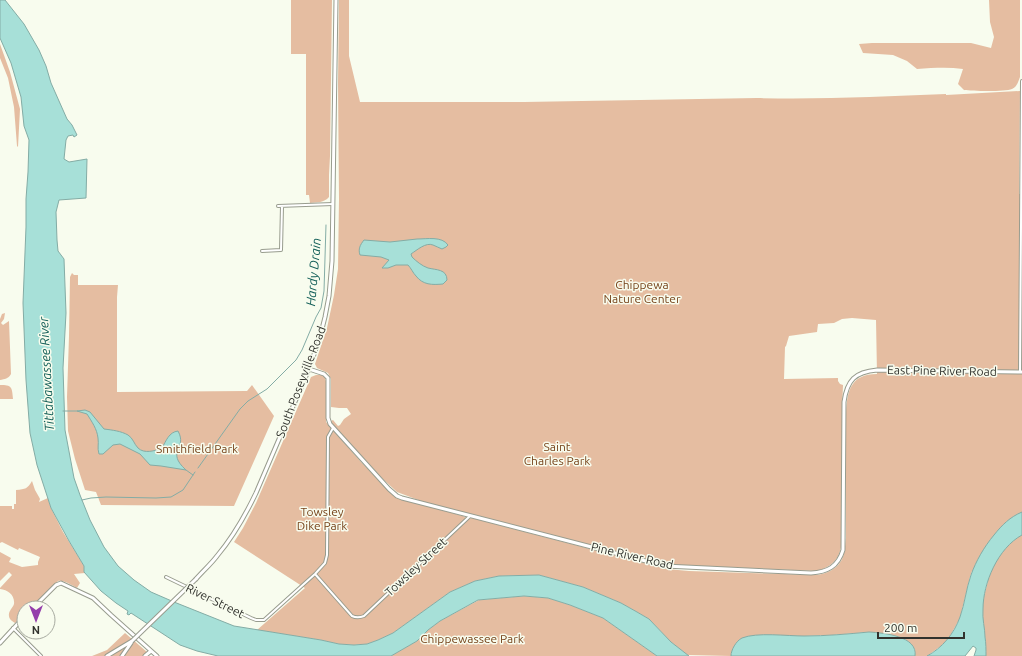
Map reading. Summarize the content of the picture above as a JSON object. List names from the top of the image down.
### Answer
{
  "streets": {
    "street": [
      "East Pine River Road",
      "South Poseyville Road",
      "Pine River Road",
      "Towsley Street",
      "River Street"
    ]
  },
  "crossings": [
    ["East Pine River Road", "Pine River Road"],
    ["South Poseyville Road", "Pine River Road"],
    ["Pine River Road", "Towsley Street"],
    ["Towsley Street", "River Street"]
  ],
  "water": ["Hardy Drain", "Tittabawassee River"],
  "parks": [
    "Chippewa Nature Center",
    "Saint Charles Park",
    "Smithfield Park",
    "Towsley Dike Park",
    "Chippewassee Park"
  ],
  "scale_bar": "200 m",
  "north": "bottom"
}
